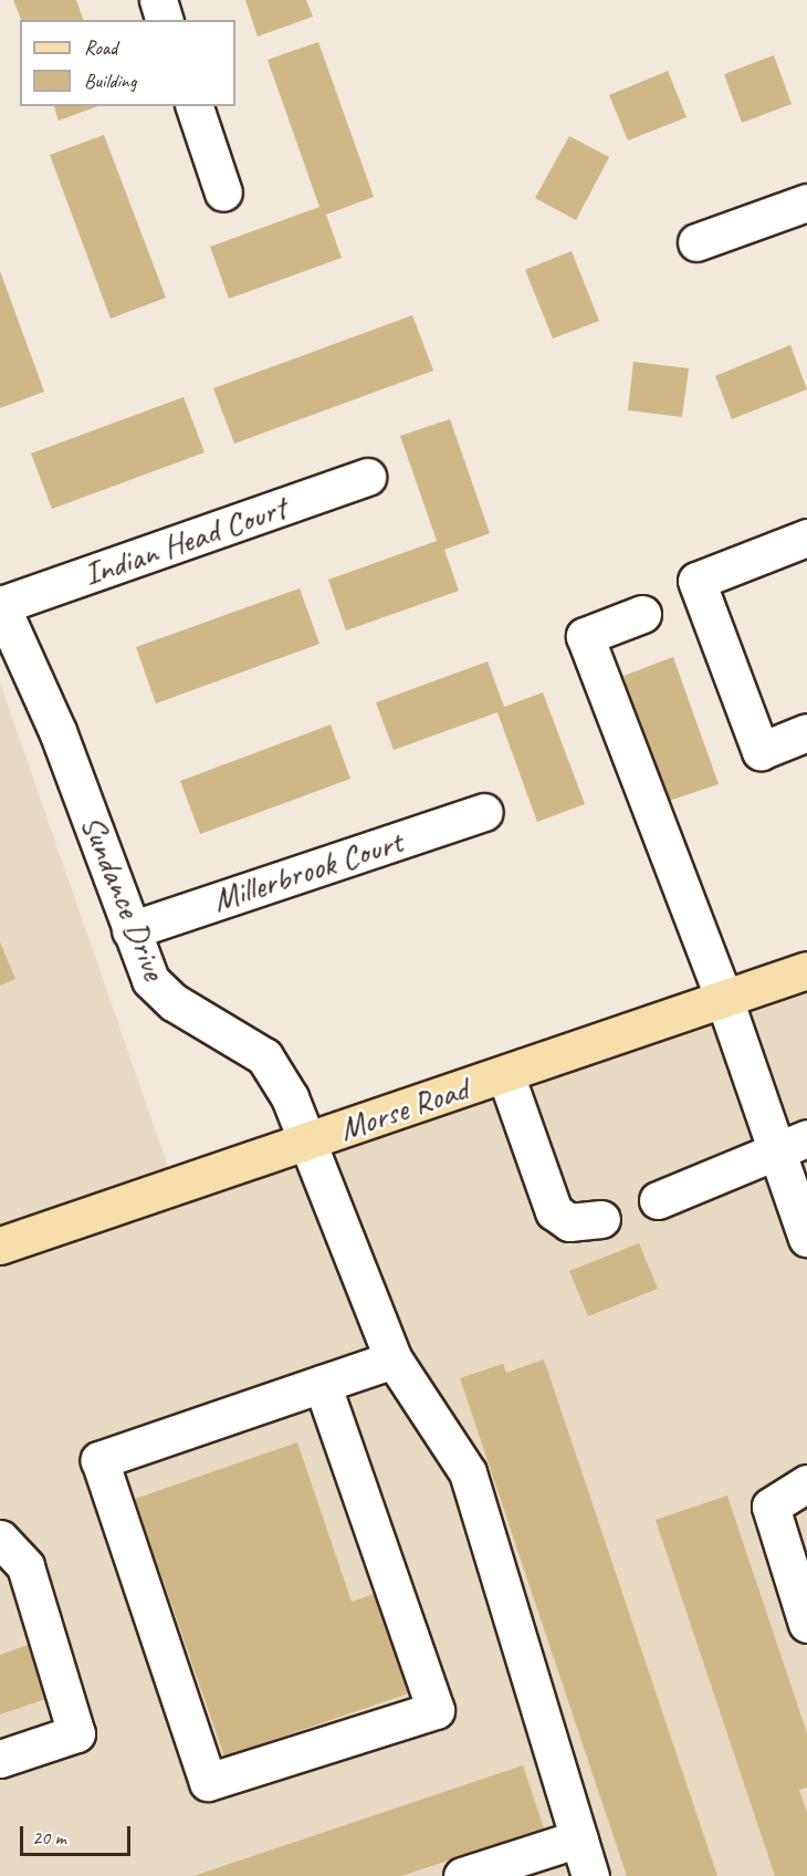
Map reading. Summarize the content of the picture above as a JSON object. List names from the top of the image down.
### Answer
{
  "streets": {
    "main road": ["Morse Road"],
    "street": ["Indian Head Court", "Millerbrook Court", "Sundance Drive"]
  },
  "crossings": [
    ["Indian Head Court", "Sundance Drive"],
    ["Millerbrook Court", "Sundance Drive"],
    ["Sundance Drive", "Morse Road"]
  ],
  "legend": ["Road", "Building"],
  "scale_bar": "20 m"
}
